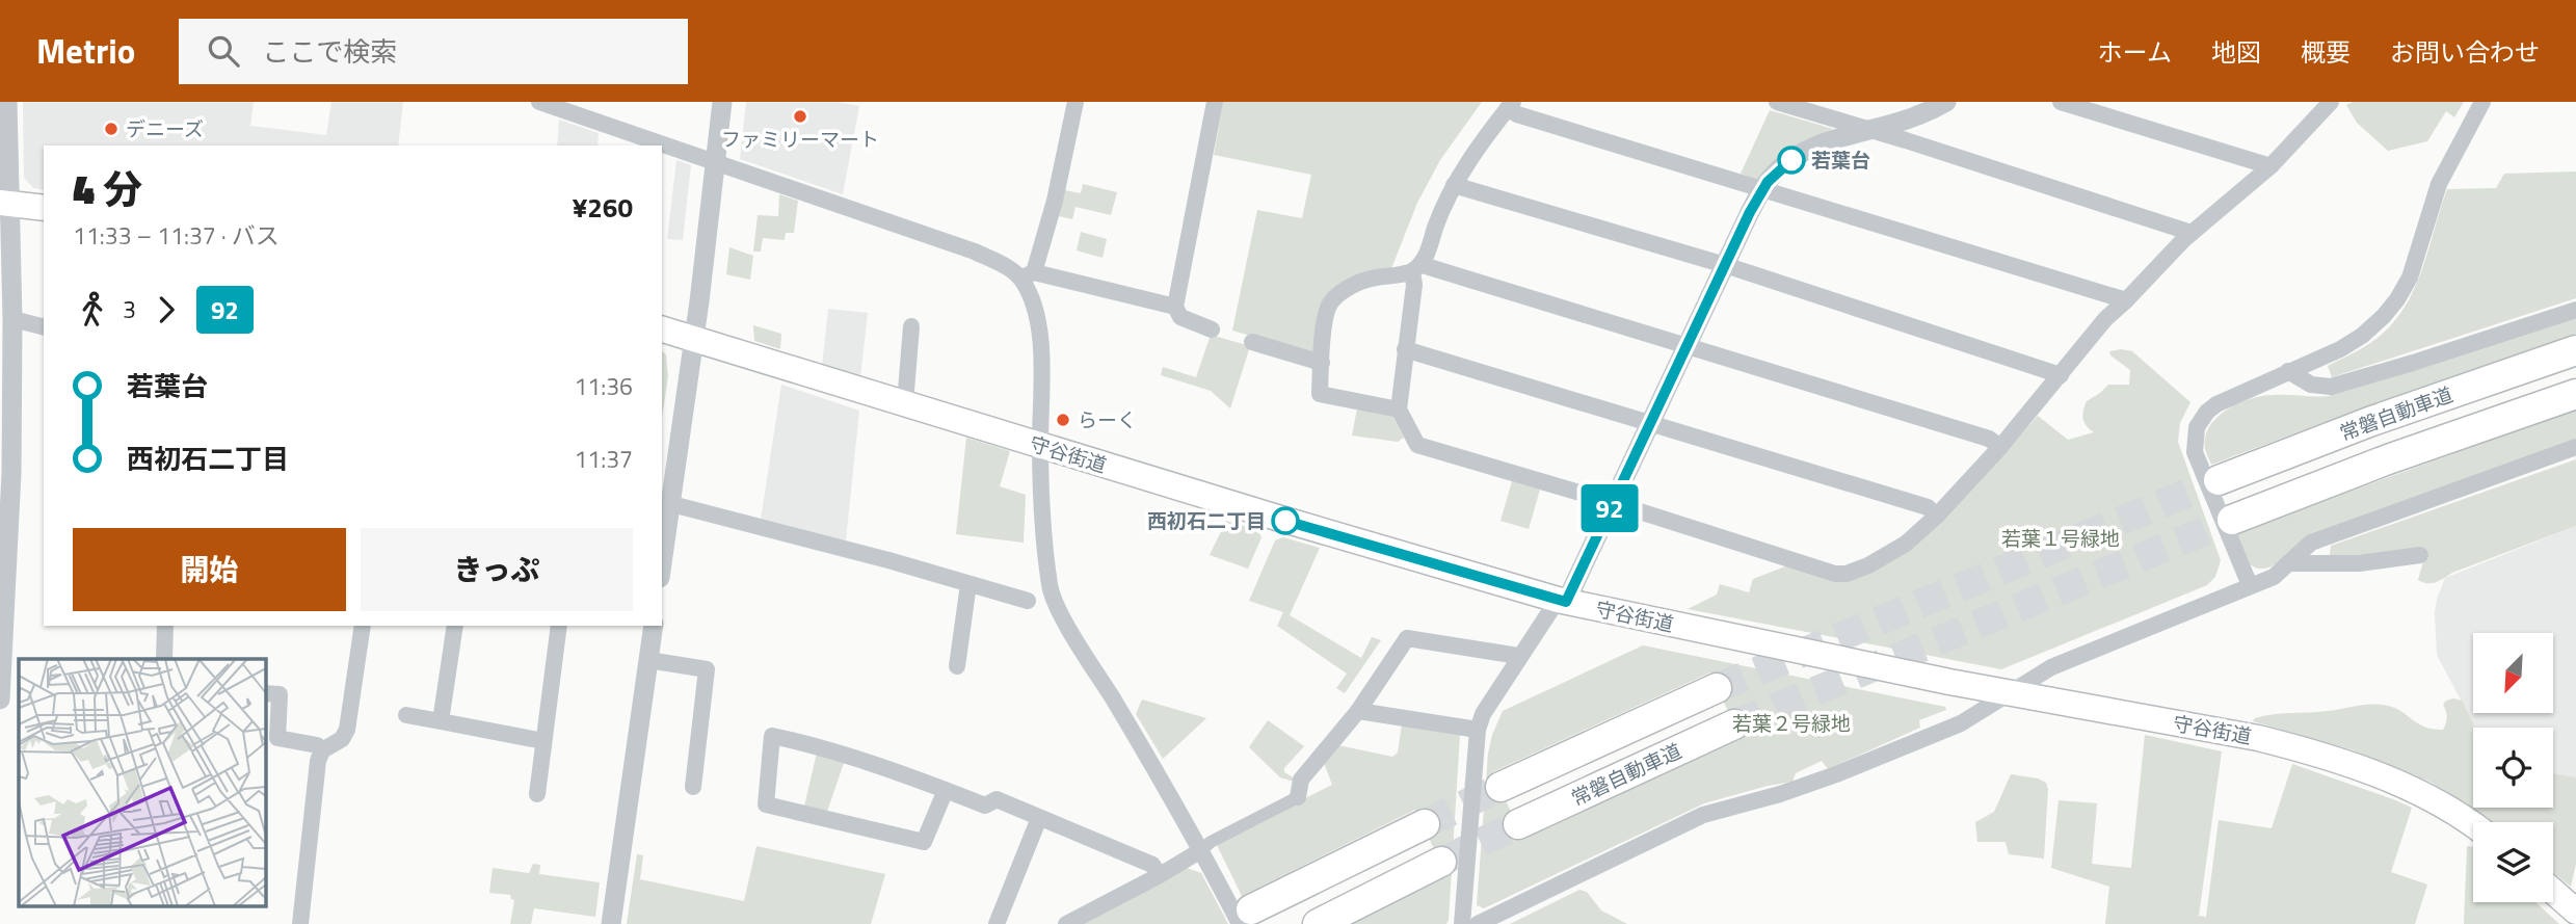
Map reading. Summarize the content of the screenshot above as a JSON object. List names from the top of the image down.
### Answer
{
  "streets": {
    "highway": ["常磐自動車道"],
    "main road": ["守谷街道"]
  },
  "parks": ["若葉１号緑地", "若葉２号緑地"],
  "places": [
    "ファミリーマート",
    "デニーズ",
    "若葉台",
    "らーく",
    "西初石二丁目"
  ],
  "lines": ["bus line 92"],
  "north": "bottom left",
  "page": {
    "header": "Metrio",
    "search": "ここで検索",
    "nav": [
      "ホーム",
      "地図",
      "概要",
      "お問い合わせ"
    ],
    "on_map": "92",
    "heading": ["4 分", "11:33 – 11:37 · バス", "¥260"],
    "legs": ["3", "92"],
    "list": [
      {
        "name": "若葉台",
        "value": "11:36"
      },
      {
        "name": "西初石二丁目",
        "value": "11:37"
      }
    ],
    "buttons": ["開始", "きっぷ"]
  }
}
